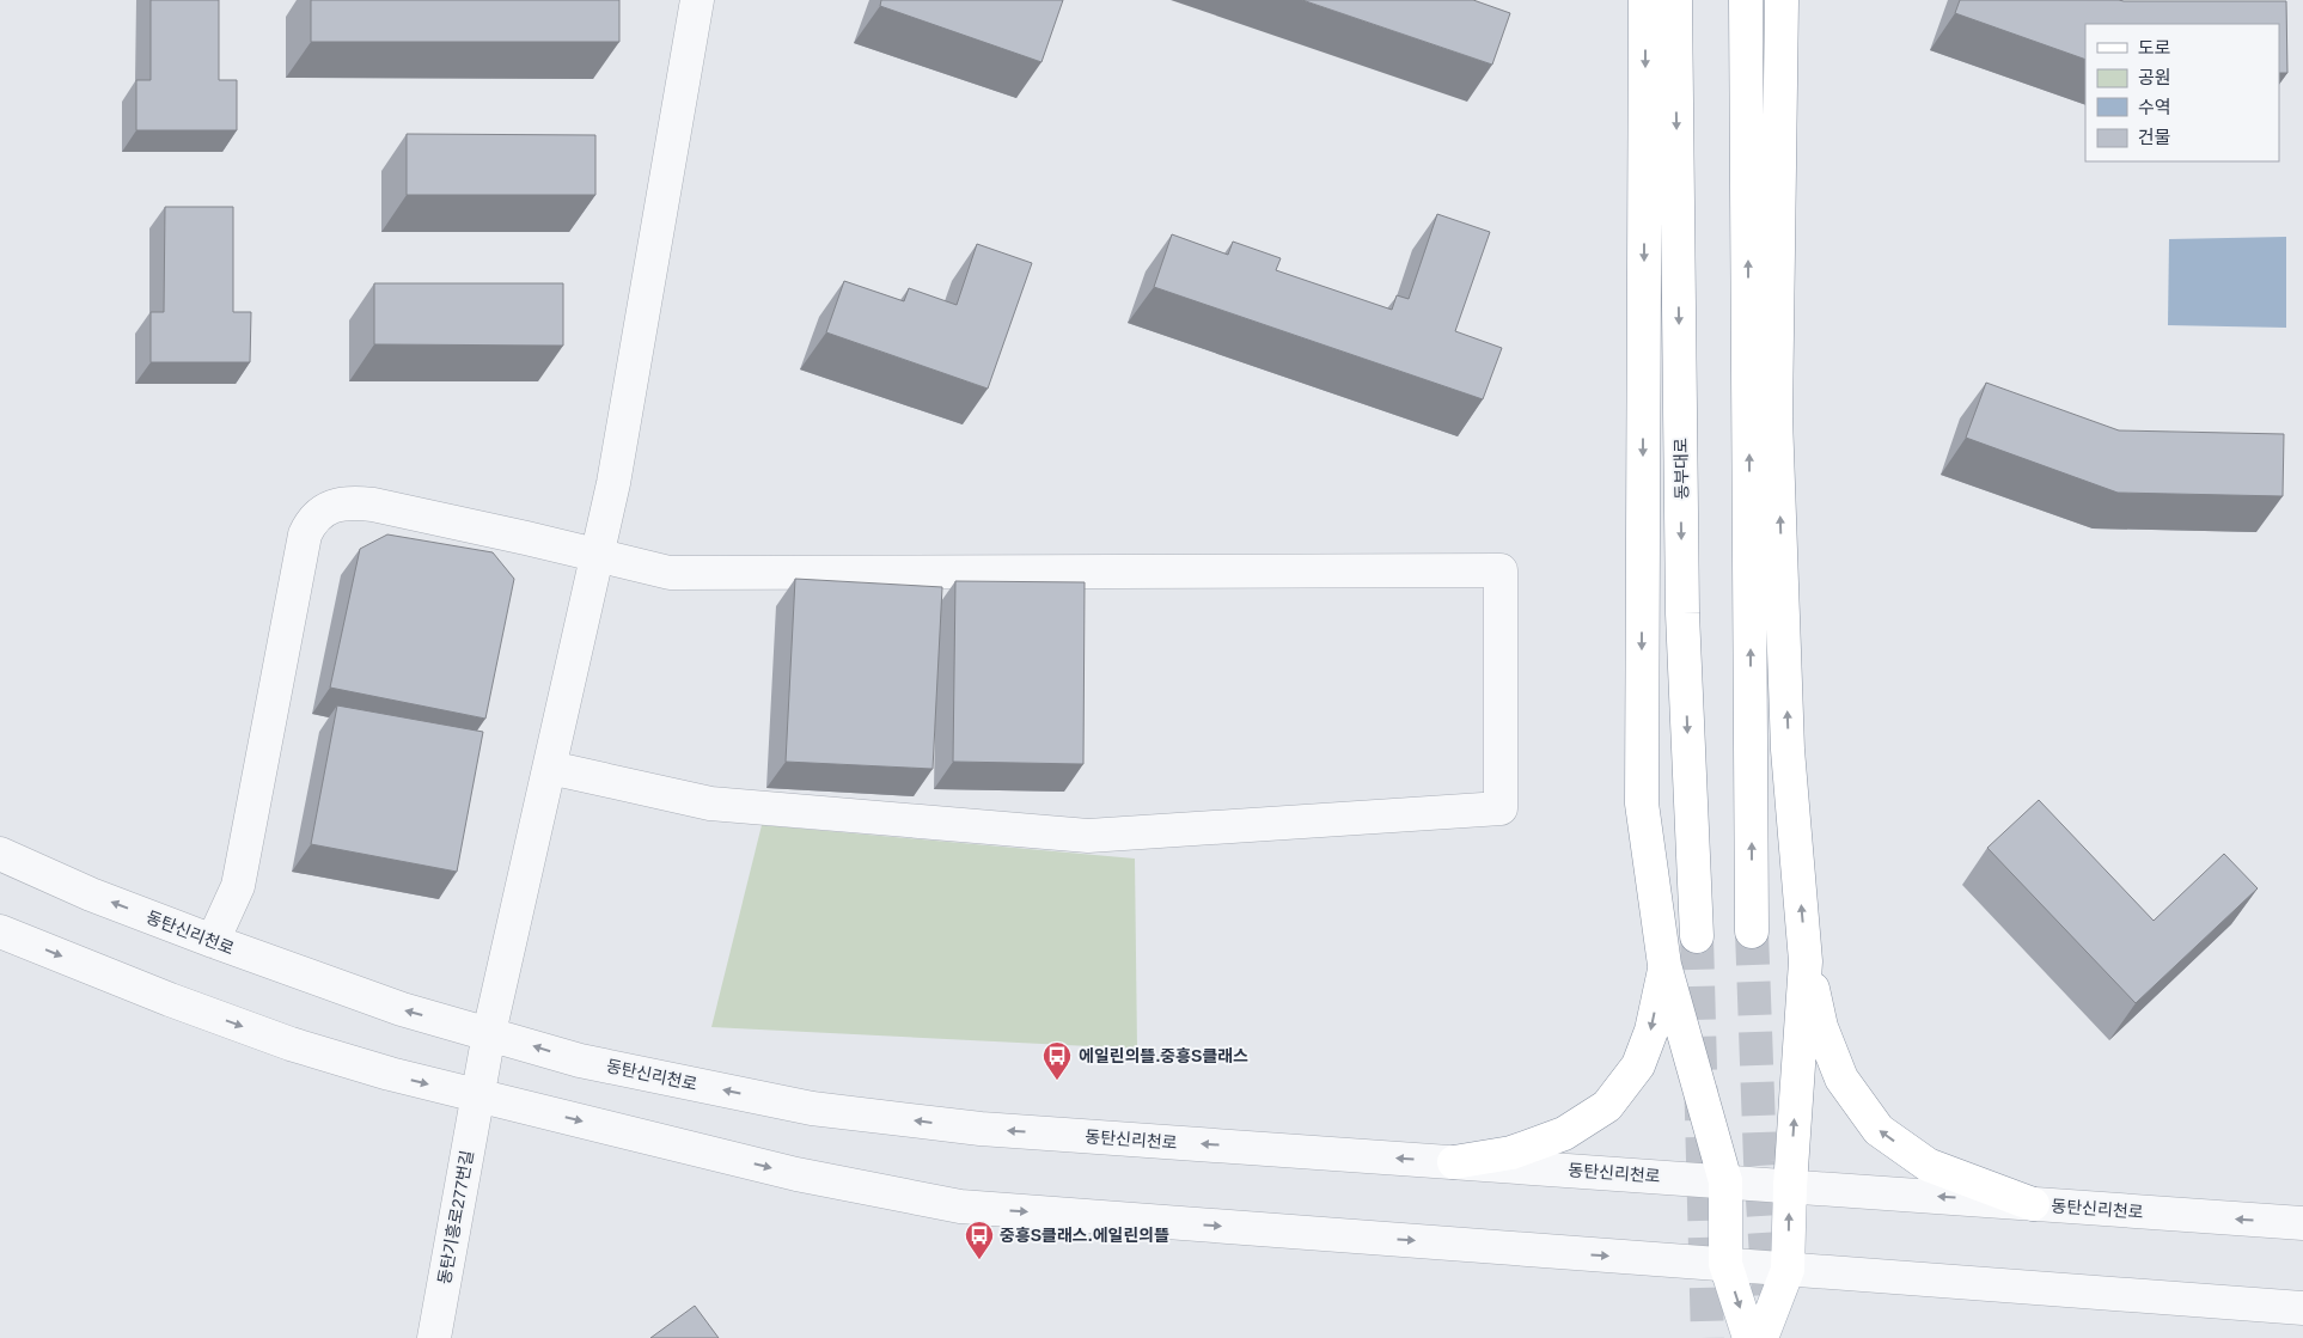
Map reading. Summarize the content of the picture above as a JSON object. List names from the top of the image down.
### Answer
{
  "streets": {
    "main road": ["동부대로"],
    "street": ["동탄신리천로", "동탄기흥로277번길"]
  },
  "crossings": [
    ["동탄신리천로", "동탄기흥로277번길"]
  ],
  "places": {
    "bus stop": ["에일린의뜰.중흥S클래스", "중흥S클래스.에일린의뜰"]
  },
  "legend": [
    "도로",
    "공원",
    "수역",
    "건물"
  ]
}
